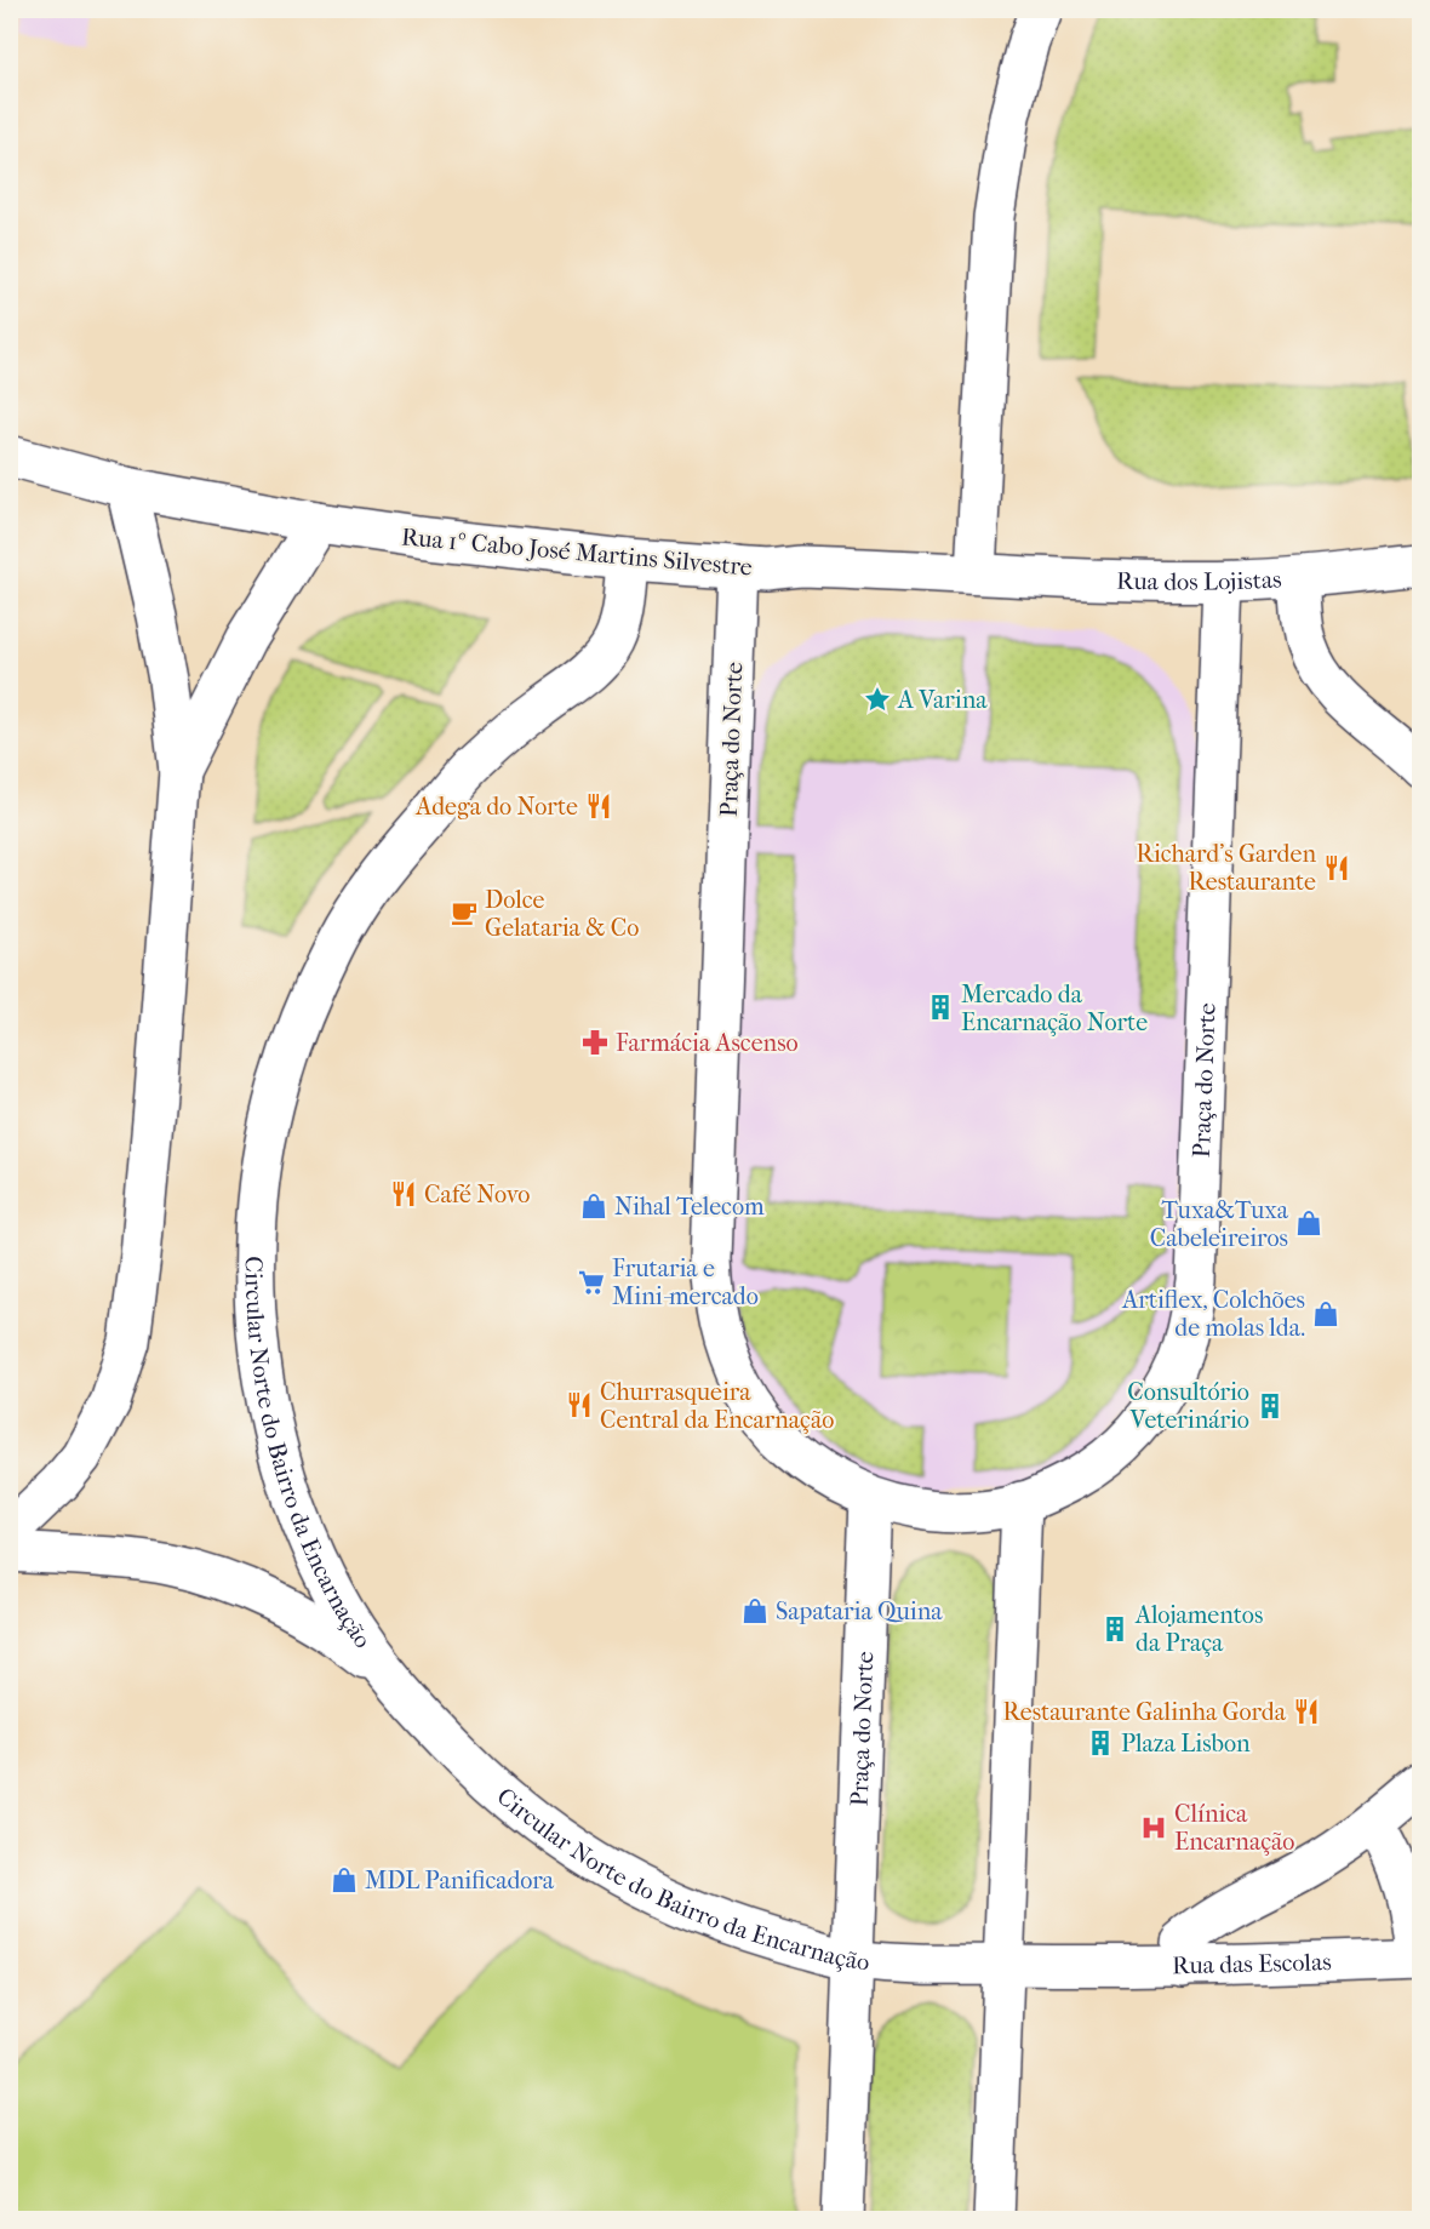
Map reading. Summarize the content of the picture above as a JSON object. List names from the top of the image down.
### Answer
{
  "streets": {
    "street": [
      "Rua 1º Cabo José Martins Silvestre",
      "Rua dos Lojistas",
      "Praça do Norte",
      "Circular Norte do Bairro da Encarnação",
      "Rua das Escolas"
    ]
  },
  "crossings": [
    ["Rua 1º Cabo José Martins Silvestre", "Rua dos Lojistas"],
    ["Rua 1º Cabo José Martins Silvestre", "Praça do Norte"],
    ["Rua 1º Cabo José Martins Silvestre", "Circular Norte do Bairro da Encarnação"],
    ["Rua dos Lojistas", "Praça do Norte"],
    ["Praça do Norte", "Circular Norte do Bairro da Encarnação"],
    ["Circular Norte do Bairro da Encarnação", "Rua das Escolas"]
  ],
  "places": {
    "place": ["A Varina"],
    "restaurant": [
      "Adega do Norte",
      "Richard's Garden Restaurante",
      "Café Novo",
      "Churrasqueira Central da Encarnação",
      "Restaurante Galinha Gorda"
    ],
    "cafe": ["Dolce Gelataria & Co"],
    "building": [
      "Mercado da Encarnação Norte",
      "Consultório Veterinário",
      "Alojamentos da Praça",
      "Plaza Lisbon"
    ],
    "pharmacy": ["Farmácia Ascenso"],
    "shop": [
      "Nihal Telecom",
      "Tuxa&Tuxa Cabeleireiros",
      "Artiflex, Colchões de molas lda.",
      "Sapataria Quina",
      "MDL Panificadora"
    ],
    "supermarket": ["Frutaria e Mini-mercado"],
    "hospital": ["Clínica Encarnação"]
  }
}
